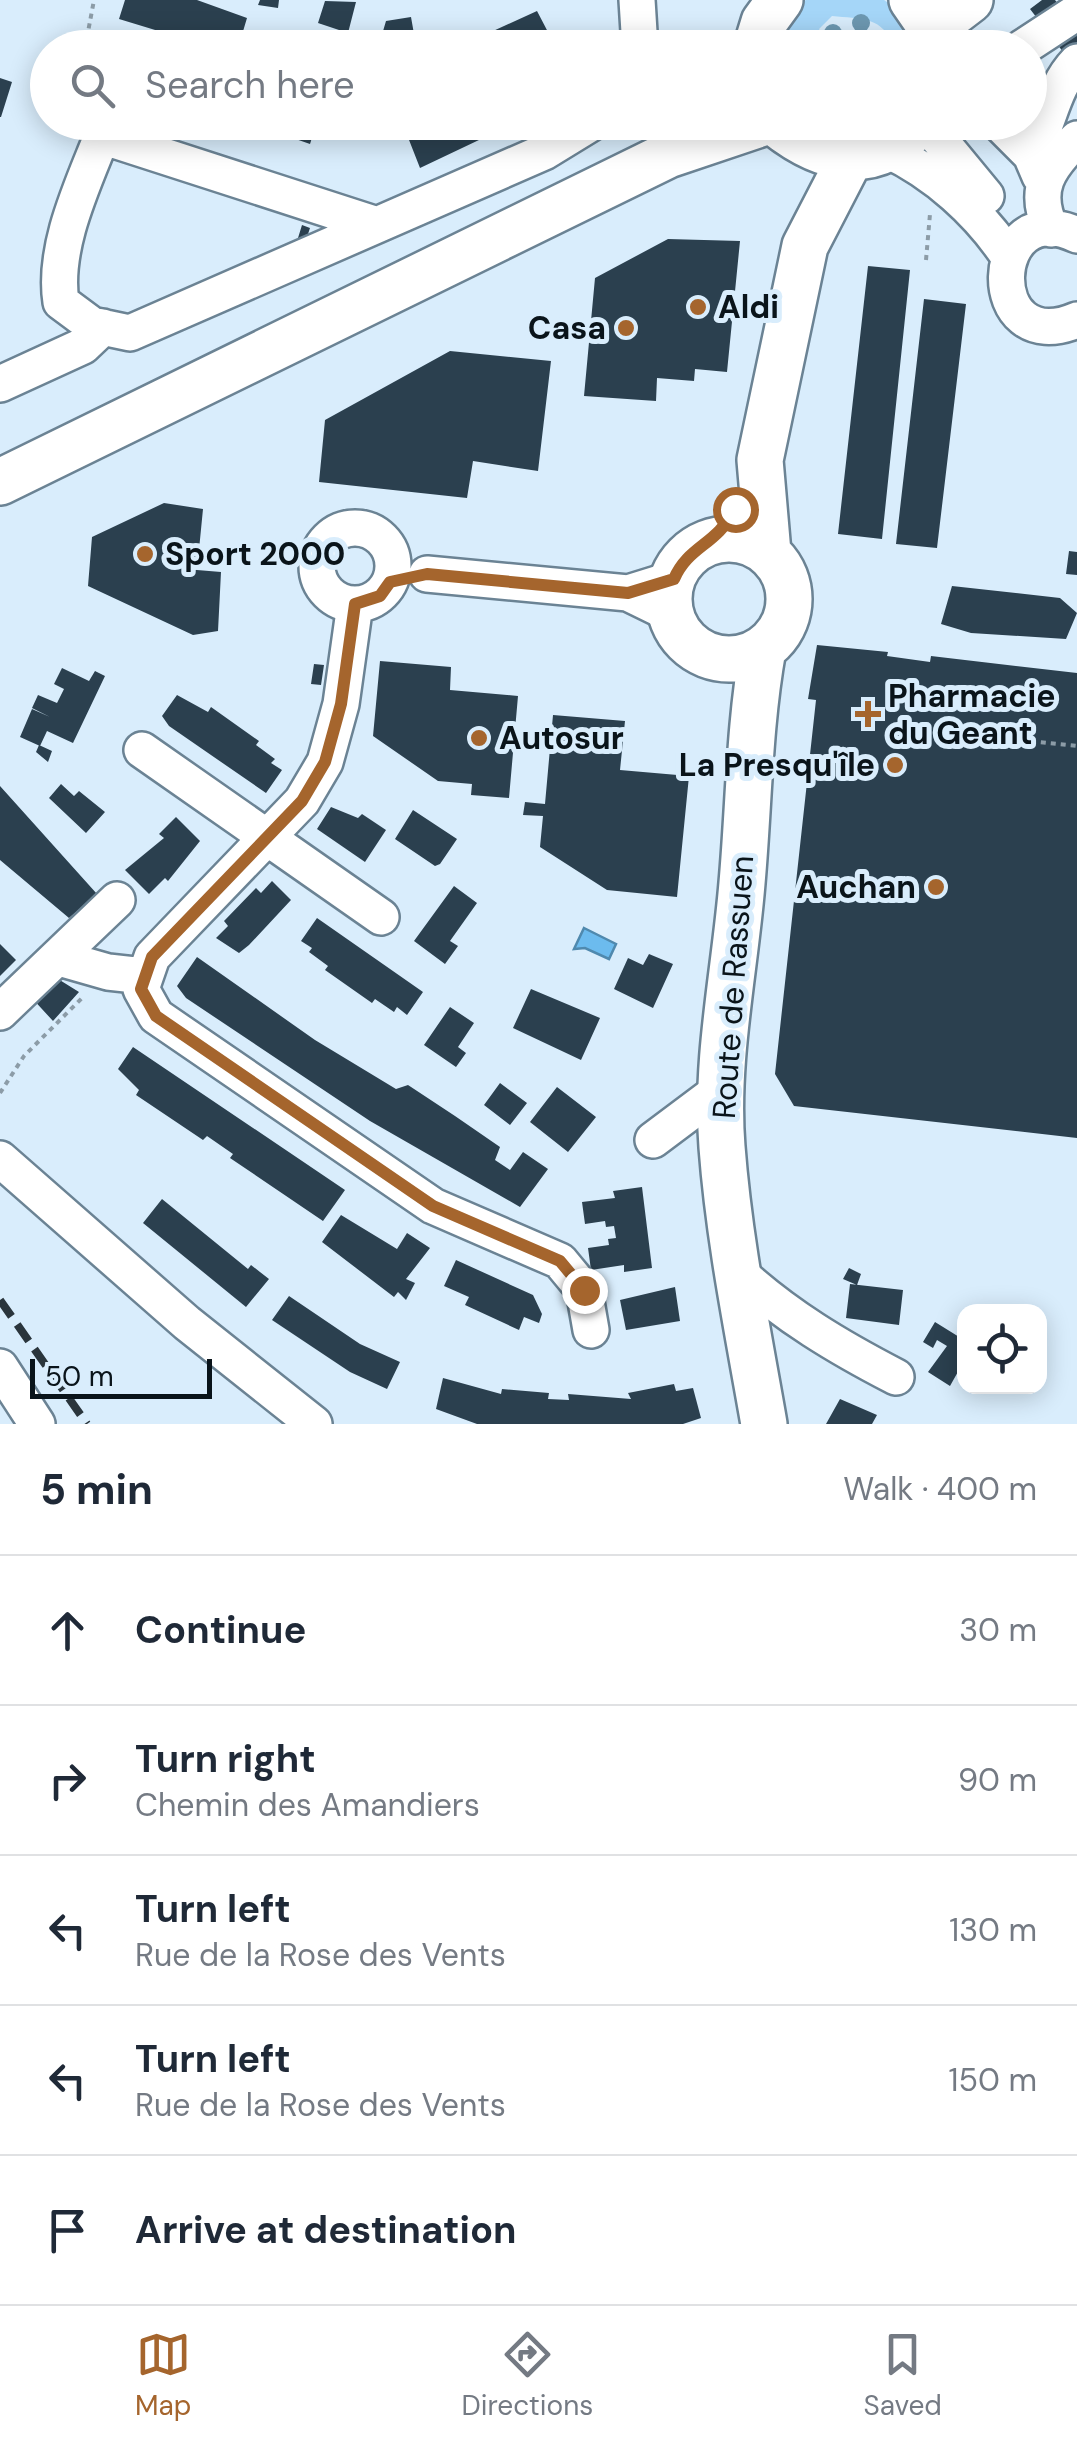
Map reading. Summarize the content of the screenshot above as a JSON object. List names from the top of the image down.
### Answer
{
  "streets": {
    "main road": ["Route de Rassuen"]
  },
  "places": {
    "other": [
      "Aldi",
      "Casa",
      "Sport 2000",
      "Autosur",
      "La Presqu'île",
      "Auchan"
    ],
    "health": ["Pharmacie du Geant"]
  },
  "scale_bar": "50 m",
  "page": {
    "search": "Search here",
    "scale": "50 m",
    "heading": ["5 min", "Walk · 400 m"],
    "list": [
      ["Continue", "30 m"],
      ["Turn right", "Chemin des Amandiers", "90 m"],
      ["Turn left", "Rue de la Rose des Vents", "130 m"],
      ["Turn left", "Rue de la Rose des Vents", "150 m"],
      "Arrive at destination"
    ],
    "nav": ["Map", "Directions", "Saved"]
  }
}
